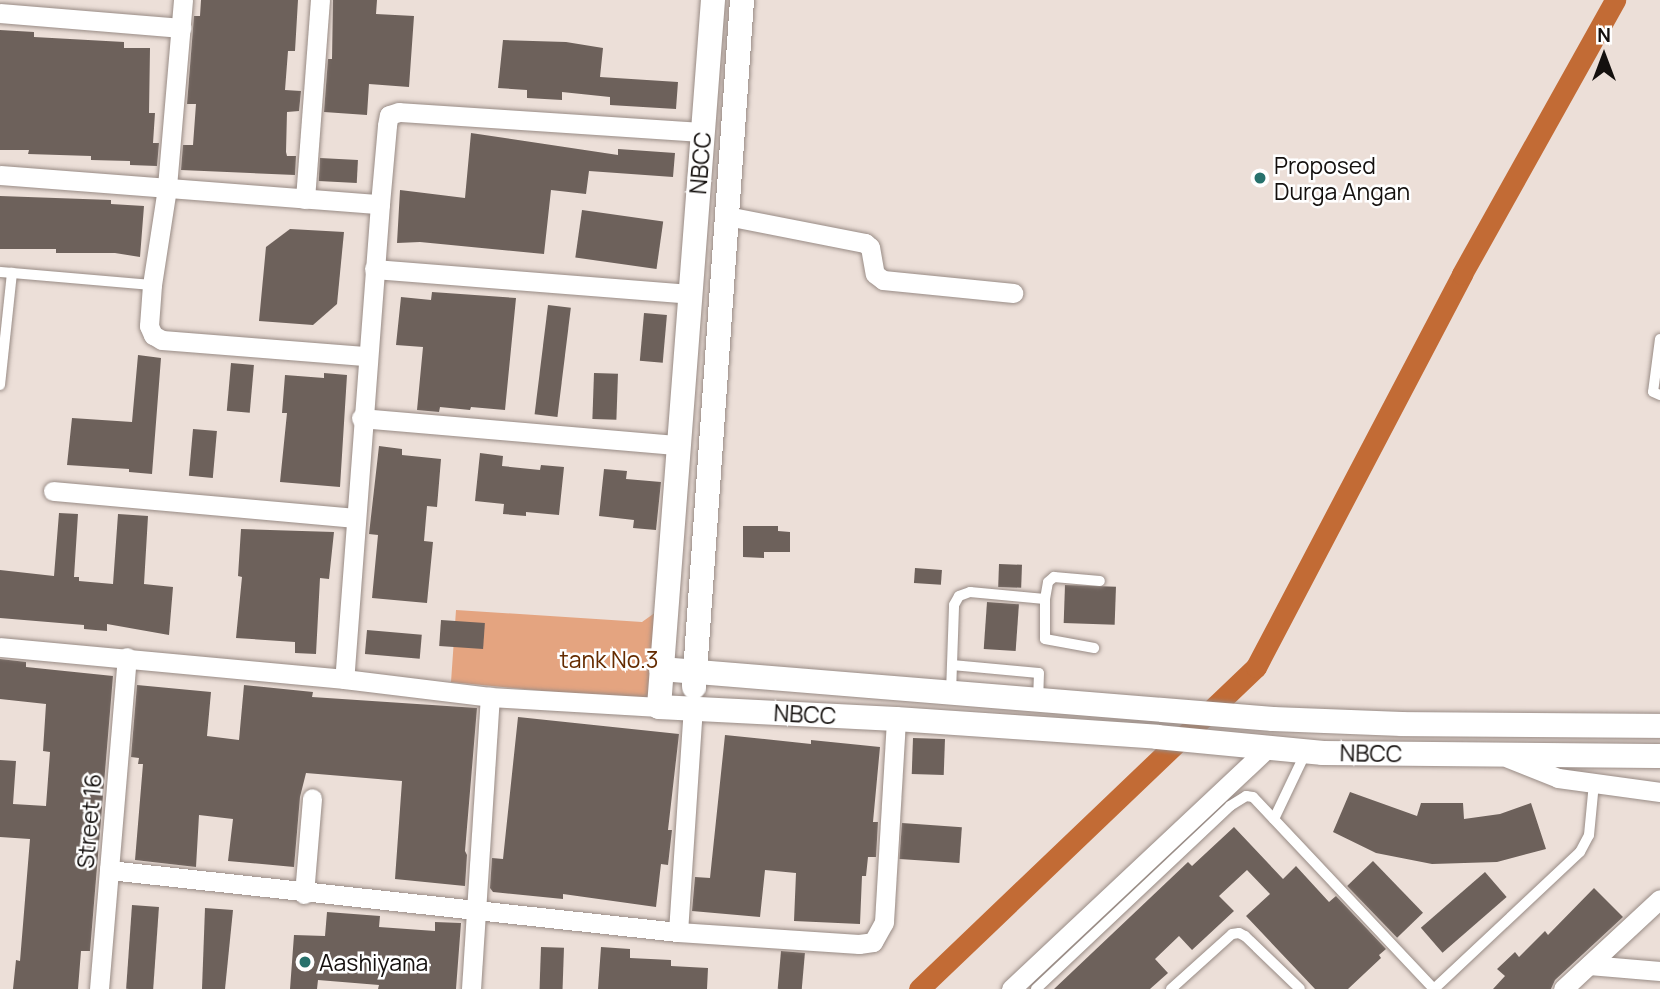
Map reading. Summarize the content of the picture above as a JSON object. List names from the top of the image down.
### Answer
{
  "streets": {
    "street": ["NBCC", "Street 16"]
  },
  "parks": ["tank No.3"],
  "places": ["Proposed Durga Angan", "Aashiyana"],
  "north": "top"
}
